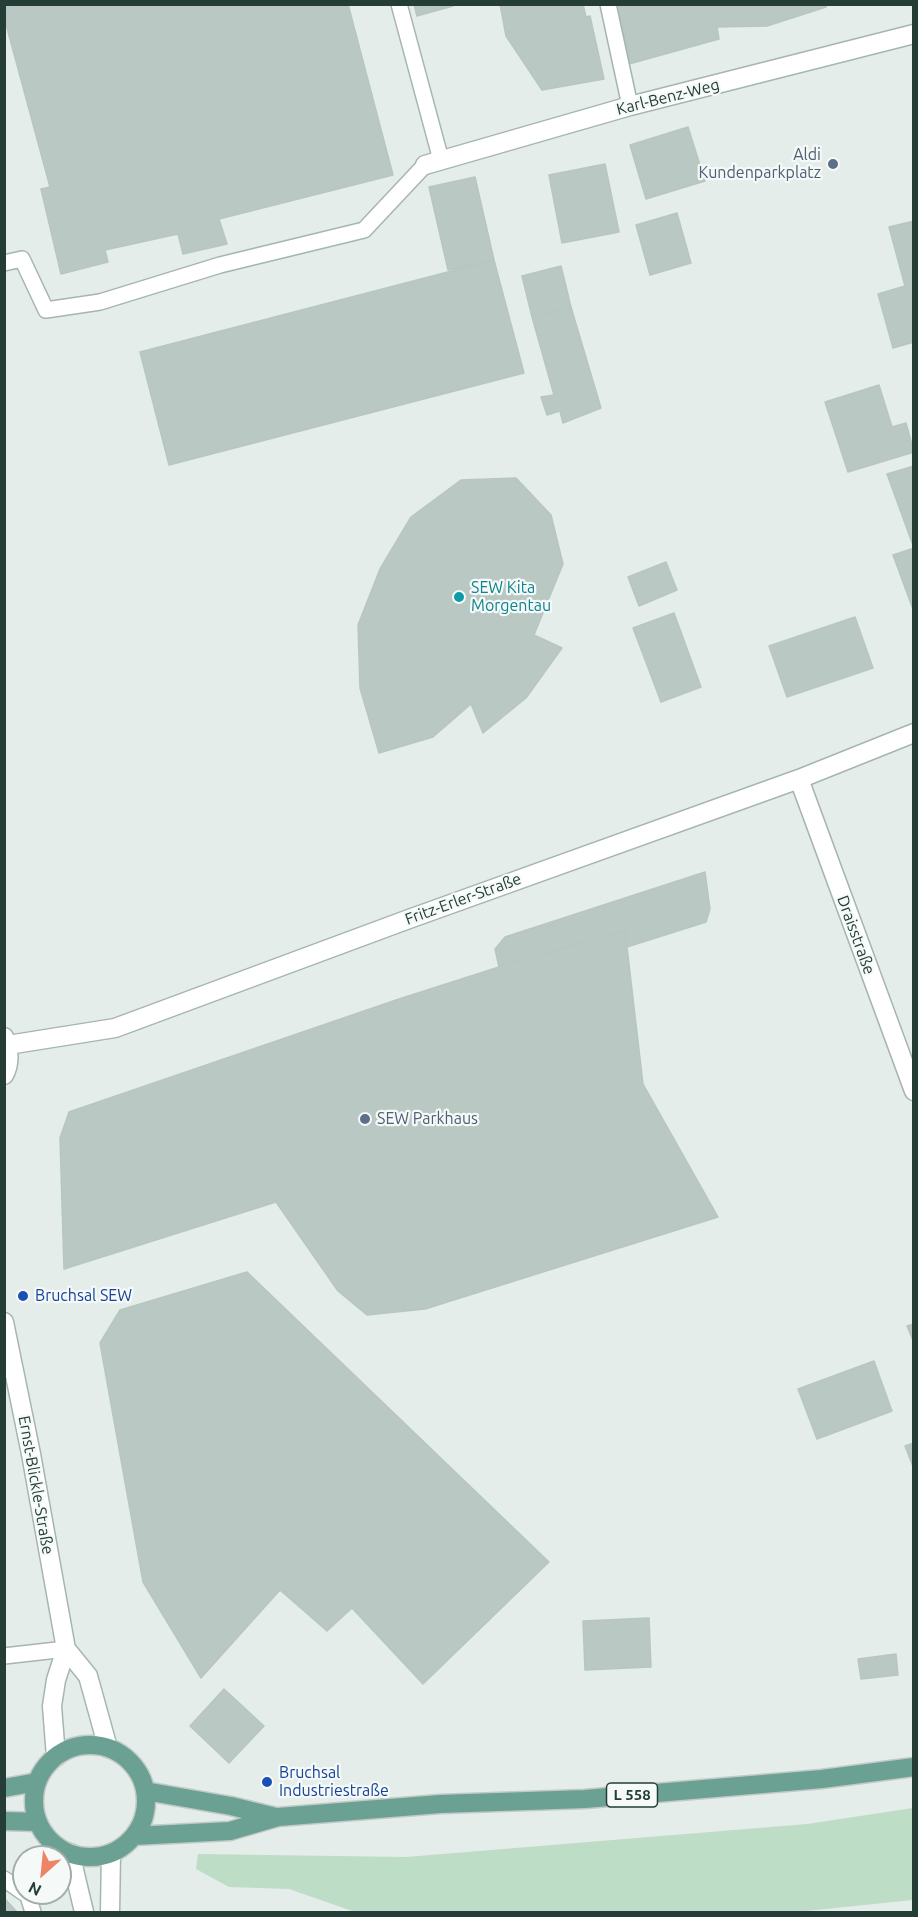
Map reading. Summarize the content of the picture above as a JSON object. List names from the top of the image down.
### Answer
{
  "streets": {
    "main road": ["L 558"],
    "street": [
      "Karl-Benz-Weg",
      "Fritz-Erler-Straße",
      "Draisstraße",
      "Ernst-Blickle-Straße"
    ]
  },
  "crossings": [
    ["Fritz-Erler-Straße", "Draisstraße"]
  ],
  "places": [
    "Aldi Kundenparkplatz",
    "SEW Kita Morgentau",
    "SEW Parkhaus",
    "Bruchsal SEW",
    "Bruchsal Industriestraße"
  ],
  "north": "bottom left"
}
